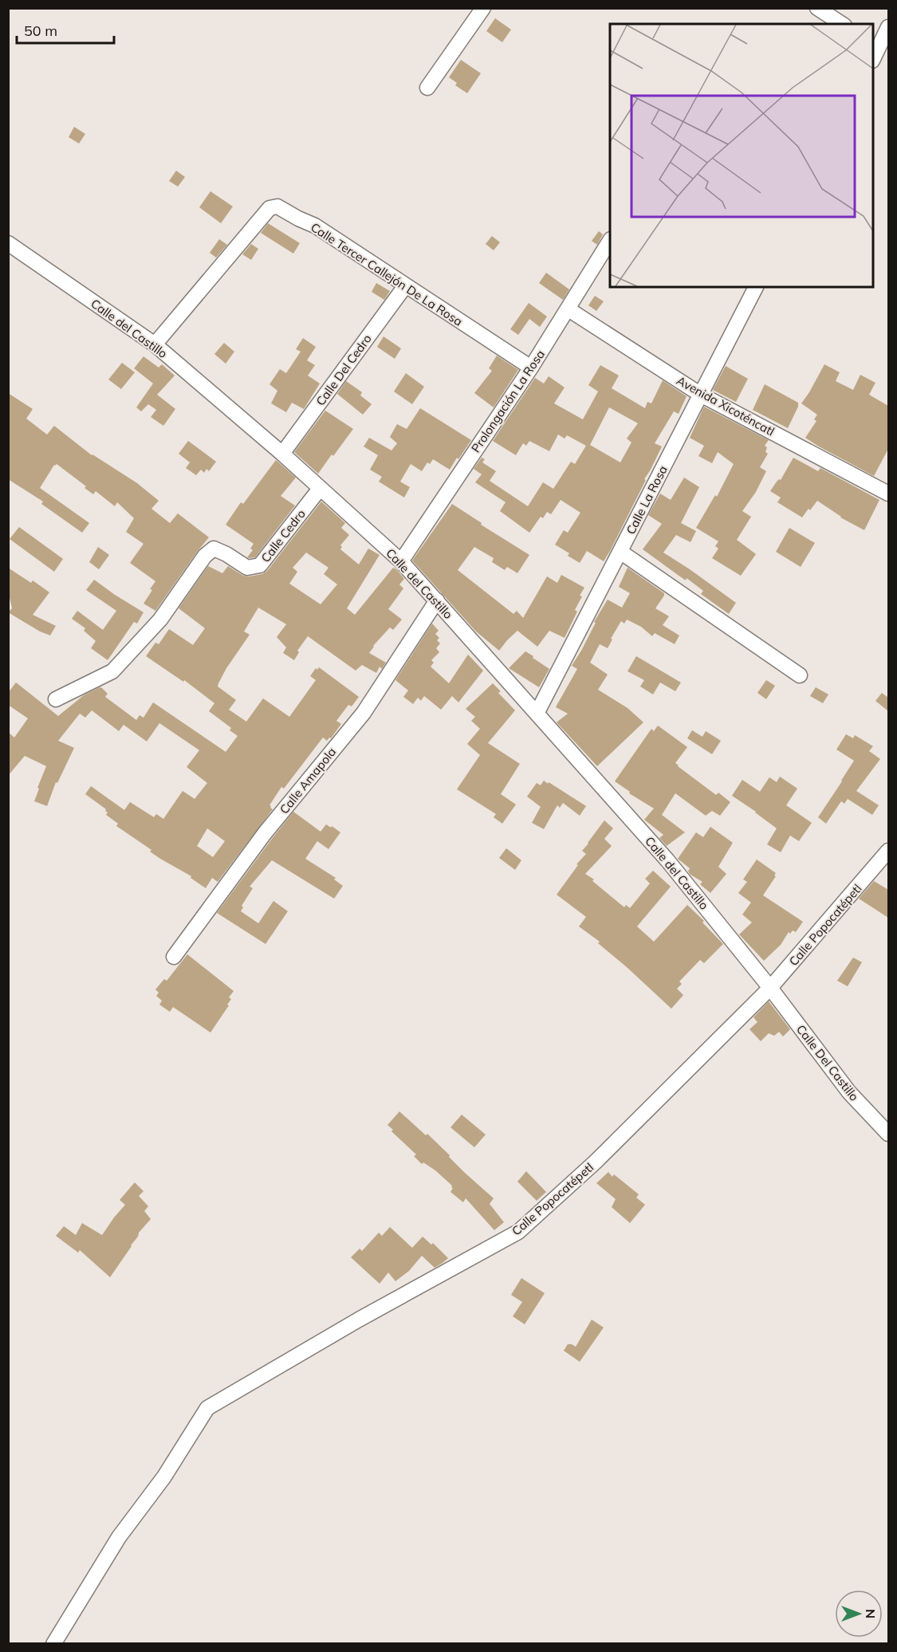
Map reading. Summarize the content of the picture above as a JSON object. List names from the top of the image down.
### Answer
{
  "streets": {
    "street": [
      "Calle Tercer Callejón De La Rosa",
      "Calle del Castillo",
      "Calle Del Cedro",
      "Prolongación La Rosa",
      "Avenida Xicoténcatl",
      "Calle La Rosa",
      "Calle Cedro",
      "Calle Amapola",
      "Calle Popocatépetl",
      "Calle Del Castillo"
    ]
  },
  "crossings": [
    ["Calle Tercer Callejón De La Rosa", "Calle del Castillo"],
    ["Calle Tercer Callejón De La Rosa", "Calle Del Cedro"],
    ["Calle Tercer Callejón De La Rosa", "Prolongación La Rosa"],
    ["Calle del Castillo", "Calle Del Cedro"],
    ["Calle del Castillo", "Prolongación La Rosa"],
    ["Calle del Castillo", "Calle La Rosa"],
    ["Calle del Castillo", "Calle Cedro"],
    ["Calle del Castillo", "Calle Amapola"],
    ["Calle del Castillo", "Calle Popocatépetl"],
    ["Calle del Castillo", "Calle Del Castillo"],
    ["Prolongación La Rosa", "Avenida Xicoténcatl"],
    ["Avenida Xicoténcatl", "Calle La Rosa"],
    ["Calle Popocatépetl", "Calle Del Castillo"]
  ],
  "scale_bar": "50 m",
  "north": "right"
}
